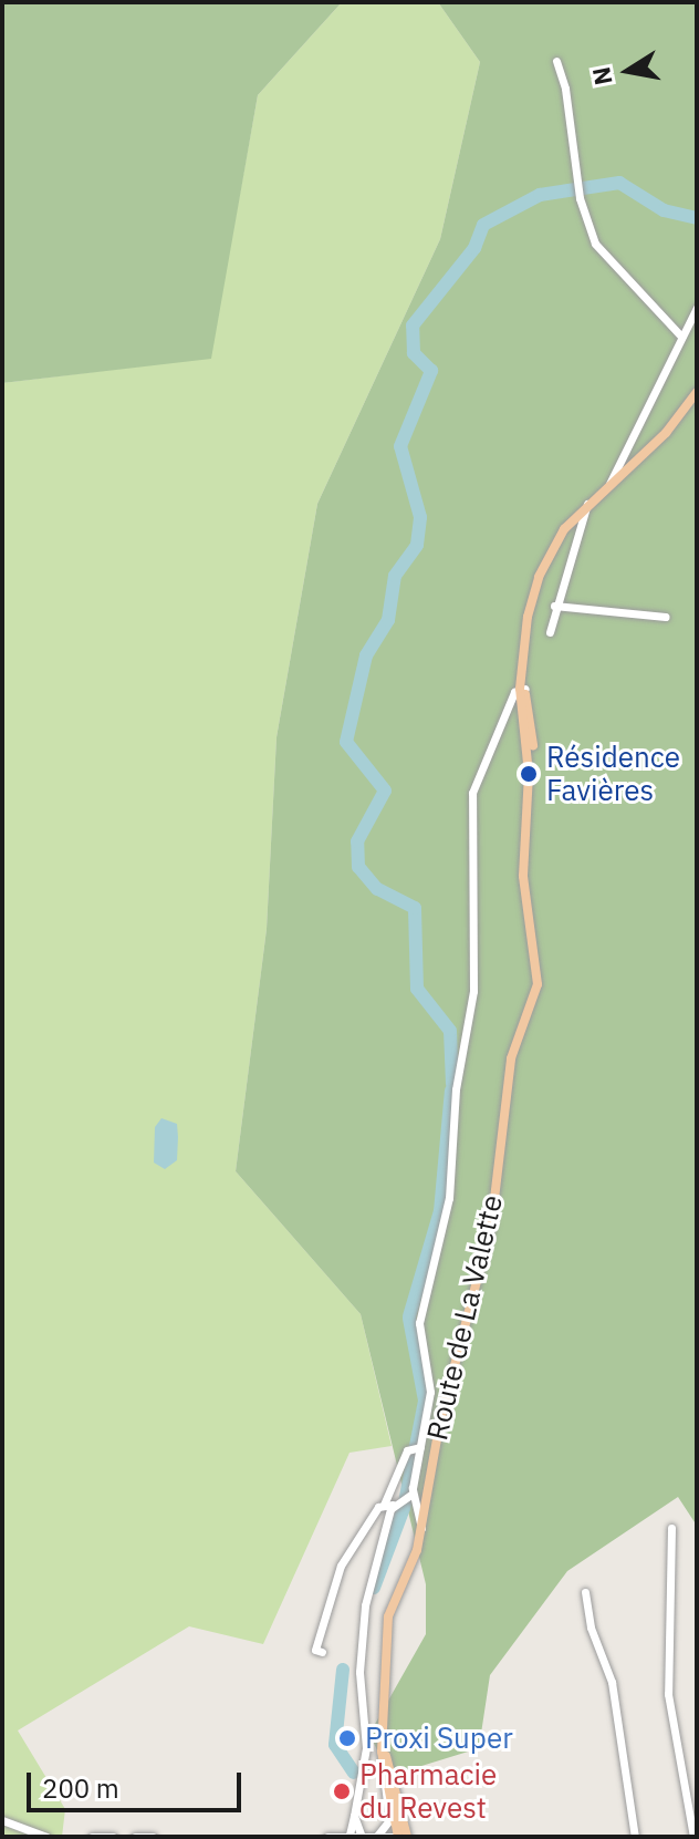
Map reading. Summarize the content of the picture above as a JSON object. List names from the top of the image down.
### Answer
{
  "streets": {
    "main road": ["Route de La Valette"]
  },
  "places": ["Résidence Favières", "Proxi Super", "Pharmacie du Revest"],
  "scale_bar": "200 m",
  "north": "left"
}
